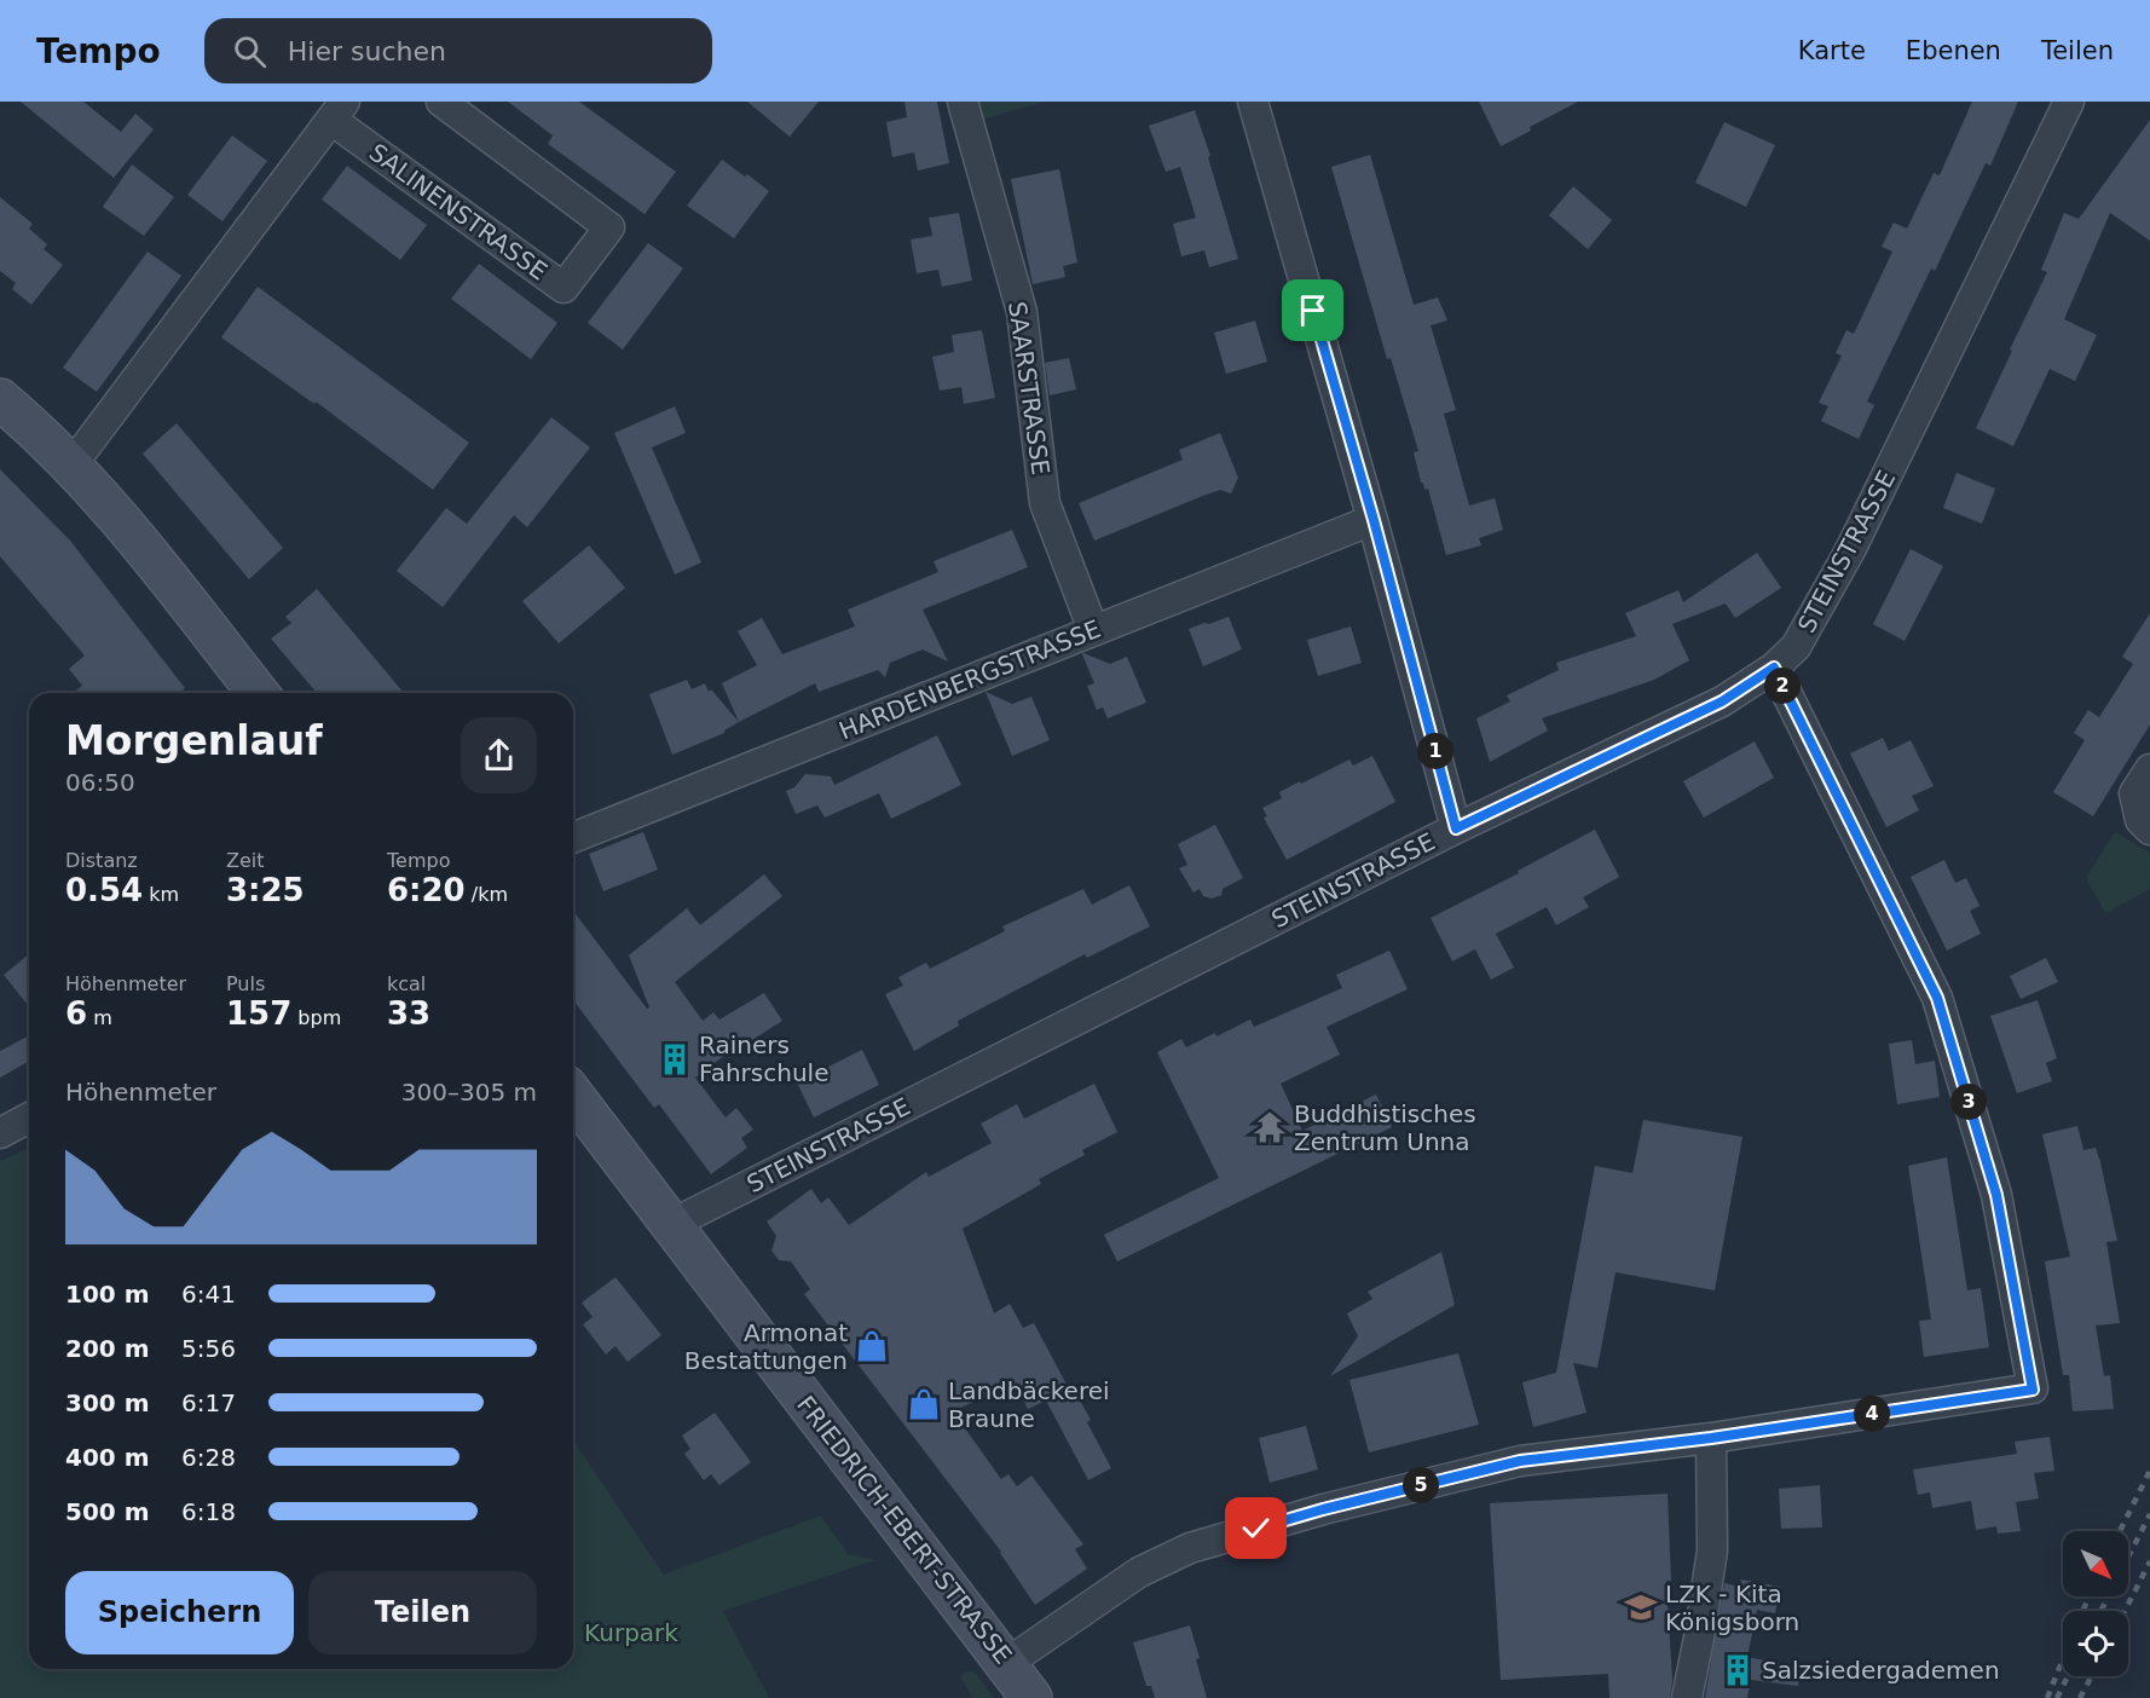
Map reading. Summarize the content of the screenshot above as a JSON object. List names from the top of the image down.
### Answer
{
  "streets": {
    "main road": ["FRIEDRICH-EBERT-STRASSE"],
    "street": [
      "SALINENSTRASSE",
      "SAARSTRASSE",
      "STEINSTRASSE",
      "HARDENBERGSTRASSE"
    ]
  },
  "crossings": [
    ["SAARSTRASSE", "HARDENBERGSTRASSE"],
    ["STEINSTRASSE", "FRIEDRICH-EBERT-STRASSE"]
  ],
  "parks": ["Kurpark"],
  "places": {
    "building": ["Rainers Fahrschule", "Salzsiedergademen"],
    "temple": ["Buddhistisches Zentrum Unna"],
    "shop": ["Armonat Bestattungen", "Landbäckerei Braune"],
    "school or university": ["LZK - Kita Königsborn"]
  },
  "north": "bottom right",
  "page": {
    "header": "Tempo",
    "search": "Hier suchen",
    "nav": ["Karte", "Ebenen", "Teilen"],
    "pins": [
      "2",
      "1",
      "3",
      "4",
      "5"
    ],
    "heading": ["Morgenlauf", "06:50"],
    "stats": [
      ["Distanz", "0.54 km"],
      ["Zeit", "3:25"],
      ["Tempo", "6:20 /km"],
      ["Höhenmeter", "6 m"],
      ["Puls", "157 bpm"],
      ["kcal", "33"]
    ],
    "chart": ["Höhenmeter", "300–305 m"],
    "list": [
      {
        "name": "100 m",
        "note": "6:41"
      },
      {
        "name": "200 m",
        "note": "5:56"
      },
      {
        "name": "300 m",
        "note": "6:17"
      },
      {
        "name": "400 m",
        "note": "6:28"
      },
      {
        "name": "500 m",
        "note": "6:18"
      }
    ],
    "buttons": ["Speichern", "Teilen"]
  }
}
